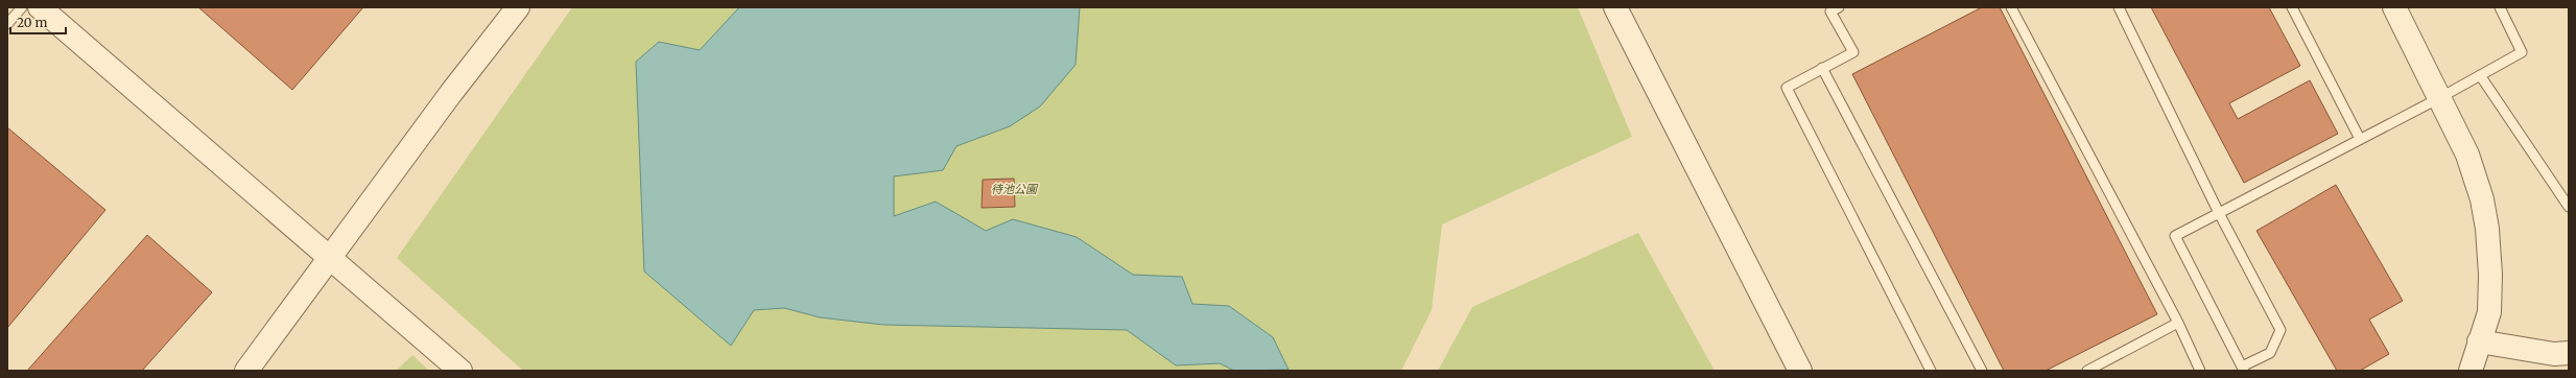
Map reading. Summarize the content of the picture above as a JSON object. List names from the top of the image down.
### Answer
{
  "parks": ["待池公園"],
  "scale_bar": "20 m"
}
